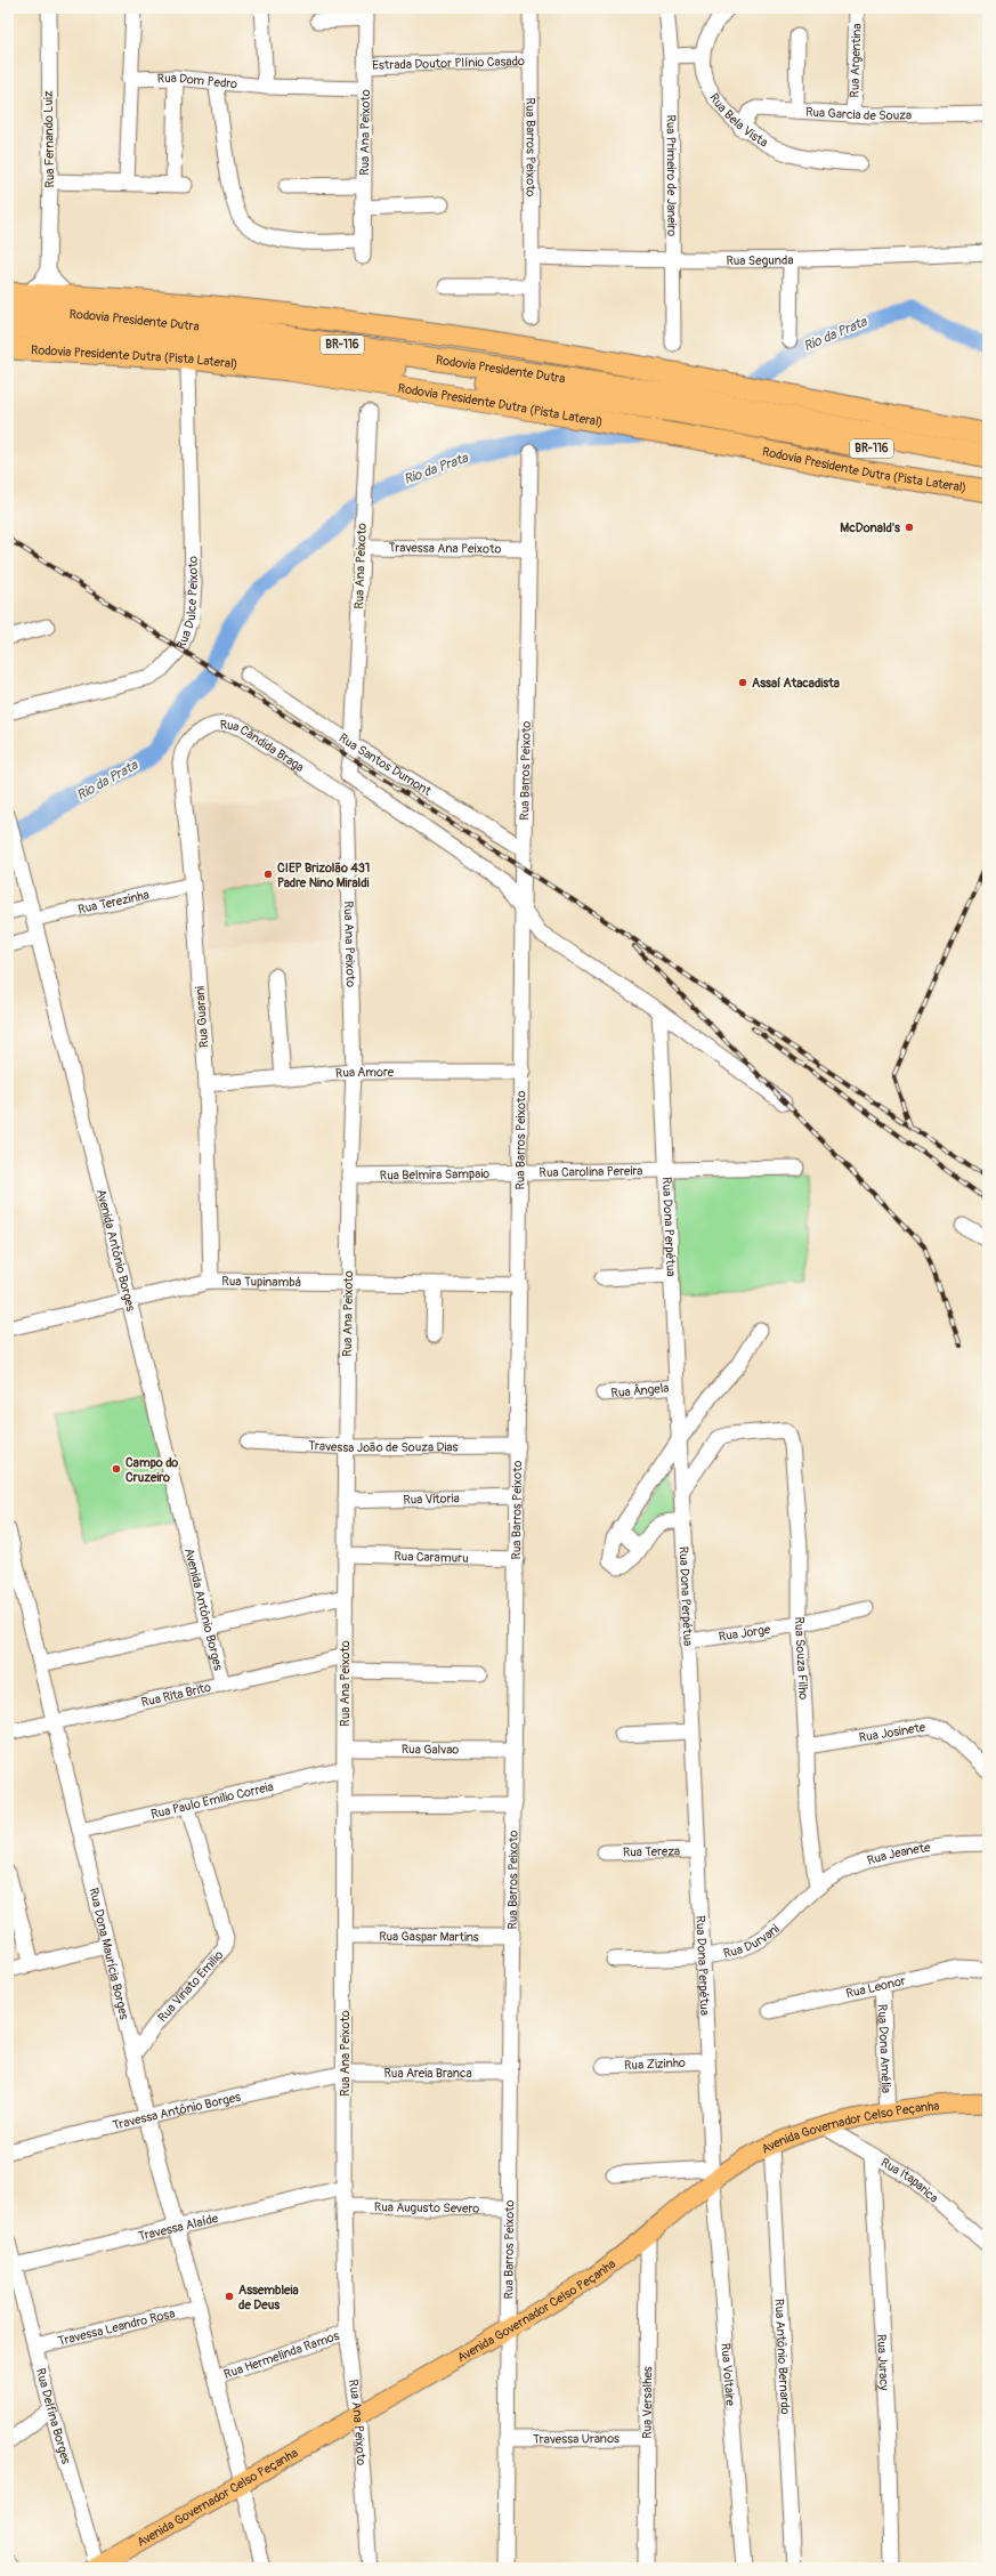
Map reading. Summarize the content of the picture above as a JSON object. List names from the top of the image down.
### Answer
{
  "streets": {
    "highway": ["Rodovia Presidente Dutra", "BR-116", "Rodovia Presidente Dutra (Pista Lateral)"],
    "main road": ["Avenida Governador Celso Peçanha"],
    "street": [
      "Rua Argentina",
      "Estrada Doutor Plínio Casado",
      "Rua Dom Pedro",
      "Rua Garcia de Souza",
      "Rua Bela Vista",
      "Rua Ana Peixoto",
      "Rua Fernando Luiz",
      "Rua Barros Peixoto",
      "Rua Primeiro de Janeiro",
      "Rua Segunda",
      "Travessa Ana Peixoto",
      "Rua Dulce Peixoto",
      "Rua Cândida Braga",
      "Rua Santos Dumont",
      "Rua Terezinha",
      "Rua Guarani",
      "Rua Amore",
      "Rua Carolina Pereira",
      "Rua Belmira Sampaio",
      "Rua Dona Perpétua",
      "Avenida Antônio Borges",
      "Rua Tupinambá",
      "Rua Ângela",
      "Travessa João de Souza Dias",
      "Rua Vitoria",
      "Rua Caramuru",
      "Rua Jorge",
      "Rua Souza Filho",
      "Rua Rita Brito",
      "Rua Josinete",
      "Rua Galvao",
      "Rua Paulo Emilio Correia",
      "Rua Tereza",
      "Rua Jeanete",
      "Rua Gaspar Martins",
      "Rua Durvani",
      "Rua Dona Maurícia Borges",
      "Rua Viriato Emilio",
      "Rua Leonor",
      "Rua Dona Amélia",
      "Rua Zizinho",
      "Rua Areia Branca",
      "Travessa Antônio Borges",
      "Rua Itaparica",
      "Rua Augusto Severo",
      "Travessa Alaíde",
      "Travessa Leandro Rosa",
      "Rua Hermelinda Ramos",
      "Rua Antônio Bernardo",
      "Rua Juracy",
      "Rua Voltaire",
      "Rua Versalhes",
      "Rua Delfina Borges",
      "Travessa Uranos"
    ]
  },
  "crossings": [
    ["Rua Argentina", "Rua Garcia de Souza"],
    ["Estrada Doutor Plínio Casado", "Rua Ana Peixoto"],
    ["Estrada Doutor Plínio Casado", "Rua Barros Peixoto"],
    ["Rua Dom Pedro", "Rua Ana Peixoto"],
    ["Rua Garcia de Souza", "Rua Bela Vista"],
    ["Rua Ana Peixoto", "Rua Barros Peixoto"],
    ["Rua Ana Peixoto", "Travessa Ana Peixoto"],
    ["Rua Ana Peixoto", "Rua Cândida Braga"],
    ["Rua Ana Peixoto", "Rua Santos Dumont"],
    ["Rua Ana Peixoto", "Rua Amore"],
    ["Rua Ana Peixoto", "Rua Belmira Sampaio"],
    ["Rua Ana Peixoto", "Rua Tupinambá"],
    ["Rua Ana Peixoto", "Travessa João de Souza Dias"],
    ["Rua Ana Peixoto", "Rua Vitoria"],
    ["Rua Ana Peixoto", "Rua Caramuru"],
    ["Rua Ana Peixoto", "Rua Rita Brito"],
    ["Rua Ana Peixoto", "Rua Galvao"],
    ["Rua Ana Peixoto", "Rua Paulo Emilio Correia"],
    ["Rua Ana Peixoto", "Rua Gaspar Martins"],
    ["Rua Ana Peixoto", "Rua Areia Branca"],
    ["Rua Ana Peixoto", "Travessa Antônio Borges"],
    ["Rua Ana Peixoto", "Avenida Governador Celso Peçanha"],
    ["Rua Ana Peixoto", "Rua Augusto Severo"],
    ["Rua Ana Peixoto", "Travessa Alaíde"],
    ["Rua Ana Peixoto", "Rua Hermelinda Ramos"],
    ["Rua Barros Peixoto", "Rua Segunda"],
    ["Rua Barros Peixoto", "Travessa Ana Peixoto"],
    ["Rua Barros Peixoto", "Rua Santos Dumont"],
    ["Rua Barros Peixoto", "Rua Amore"],
    ["Rua Barros Peixoto", "Rua Carolina Pereira"],
    ["Rua Barros Peixoto", "Rua Belmira Sampaio"],
    ["Rua Barros Peixoto", "Rua Tupinambá"],
    ["Rua Barros Peixoto", "Travessa João de Souza Dias"],
    ["Rua Barros Peixoto", "Rua Vitoria"],
    ["Rua Barros Peixoto", "Rua Caramuru"],
    ["Rua Barros Peixoto", "Rua Galvao"],
    ["Rua Barros Peixoto", "Rua Gaspar Martins"],
    ["Rua Barros Peixoto", "Rua Areia Branca"],
    ["Rua Barros Peixoto", "Avenida Governador Celso Peçanha"],
    ["Rua Barros Peixoto", "Rua Augusto Severo"],
    ["Rua Barros Peixoto", "Travessa Uranos"],
    ["Rua Primeiro de Janeiro", "Rua Segunda"],
    ["Rua Cândida Braga", "Rua Guarani"],
    ["Rua Terezinha", "Rua Guarani"],
    ["Rua Terezinha", "Avenida Antônio Borges"],
    ["Rua Guarani", "Rua Amore"],
    ["Rua Guarani", "Rua Tupinambá"],
    ["Rua Carolina Pereira", "Rua Belmira Sampaio"],
    ["Rua Carolina Pereira", "Rua Dona Perpétua"],
    ["Rua Dona Perpétua", "Rua Ângela"],
    ["Rua Dona Perpétua", "Rua Jorge"],
    ["Rua Dona Perpétua", "Rua Souza Filho"],
    ["Rua Dona Perpétua", "Rua Tereza"],
    ["Rua Dona Perpétua", "Rua Durvani"],
    ["Rua Dona Perpétua", "Rua Zizinho"],
    ["Rua Dona Perpétua", "Avenida Governador Celso Peçanha"],
    ["Rua Dona Perpétua", "Rua Voltaire"],
    ["Avenida Antônio Borges", "Rua Tupinambá"],
    ["Avenida Antônio Borges", "Rua Rita Brito"],
    ["Rua Jorge", "Rua Souza Filho"],
    ["Rua Souza Filho", "Rua Josinete"],
    ["Rua Souza Filho", "Rua Jeanete"],
    ["Rua Souza Filho", "Rua Durvani"],
    ["Rua Rita Brito", "Rua Dona Maurícia Borges"],
    ["Rua Paulo Emilio Correia", "Rua Dona Maurícia Borges"],
    ["Rua Paulo Emilio Correia", "Rua Viriato Emilio"],
    ["Rua Jeanete", "Rua Durvani"],
    ["Rua Dona Maurícia Borges", "Rua Viriato Emilio"],
    ["Rua Dona Maurícia Borges", "Travessa Antônio Borges"],
    ["Rua Dona Maurícia Borges", "Avenida Governador Celso Peçanha"],
    ["Rua Dona Maurícia Borges", "Travessa Alaíde"],
    ["Rua Dona Maurícia Borges", "Travessa Leandro Rosa"],
    ["Rua Dona Maurícia Borges", "Rua Hermelinda Ramos"],
    ["Rua Leonor", "Rua Dona Amélia"],
    ["Rua Dona Amélia", "Avenida Governador Celso Peçanha"],
    ["Rua Areia Branca", "Travessa Antônio Borges"],
    ["Avenida Governador Celso Peçanha", "Rua Itaparica"],
    ["Avenida Governador Celso Peçanha", "Rua Antônio Bernardo"],
    ["Avenida Governador Celso Peçanha", "Rua Voltaire"],
    ["Avenida Governador Celso Peçanha", "Rua Versalhes"],
    ["Avenida Governador Celso Peçanha", "Rua Delfina Borges"],
    ["Rua Itaparica", "Rua Juracy"],
    ["Travessa Alaíde", "Rua Delfina Borges"],
    ["Travessa Leandro Rosa", "Rua Delfina Borges"],
    ["Rua Versalhes", "Travessa Uranos"]
  ],
  "water": ["Rio da Prata"],
  "places": [
    "McDonald's",
    "Assaí Atacadista",
    "CIEP Brizolão 431 Padre Nino Miraldi",
    "Campo do Cruzeiro",
    "Assembleia de Deus"
  ]
}
